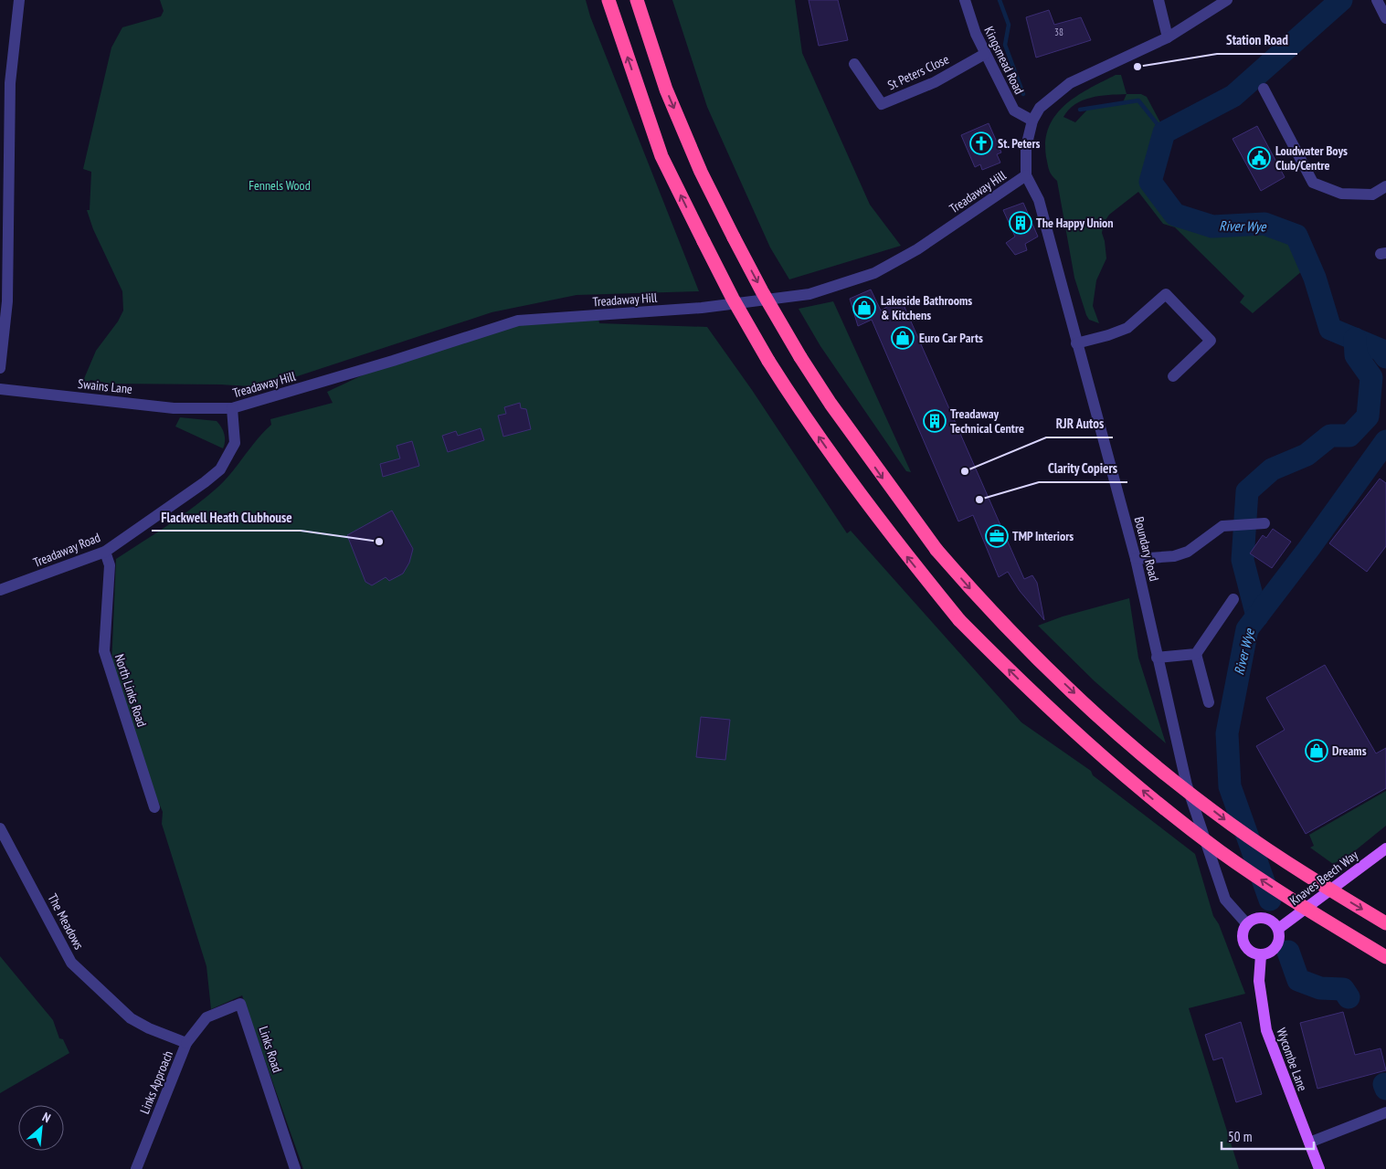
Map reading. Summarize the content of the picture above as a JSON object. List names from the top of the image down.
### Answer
{
  "streets": {
    "main road": ["Knaves Beech Way", "Wycombe Lane"],
    "street": [
      "Kingsmead Road",
      "St Peters Close",
      "Treadaway Hill",
      "Swains Lane",
      "Boundary Road",
      "Treadaway Road",
      "North Links Road",
      "The Meadows",
      "Links Road",
      "Links Approach"
    ]
  },
  "crossings": [
    ["Kingsmead Road", "St Peters Close"],
    ["Treadaway Hill", "Swains Lane"],
    ["Treadaway Hill", "Boundary Road"],
    ["Treadaway Hill", "Treadaway Road"],
    ["Boundary Road", "Knaves Beech Way"],
    ["Boundary Road", "Wycombe Lane"],
    ["Treadaway Road", "North Links Road"],
    ["Knaves Beech Way", "Wycombe Lane"],
    ["The Meadows", "Links Approach"],
    ["Links Road", "Links Approach"]
  ],
  "water": ["River Wye"],
  "parks": ["Fennels Wood"],
  "places": {
    "other": [
      "Station Road",
      "RJR Autos",
      "Clarity Copiers",
      "Flackwell Heath Clubhouse"
    ],
    "church": ["St. Peters"],
    "public building": ["Loudwater Boys Club/Centre"],
    "building": ["The Happy Union", "Treadaway Technical Centre"],
    "shop": ["Lakeside Bathrooms & Kitchens", "Euro Car Parts", "Dreams"],
    "office": ["TMP Interiors"]
  },
  "house_numbers": ["38"],
  "scale_bar": "50 m",
  "north": "top right"
}
